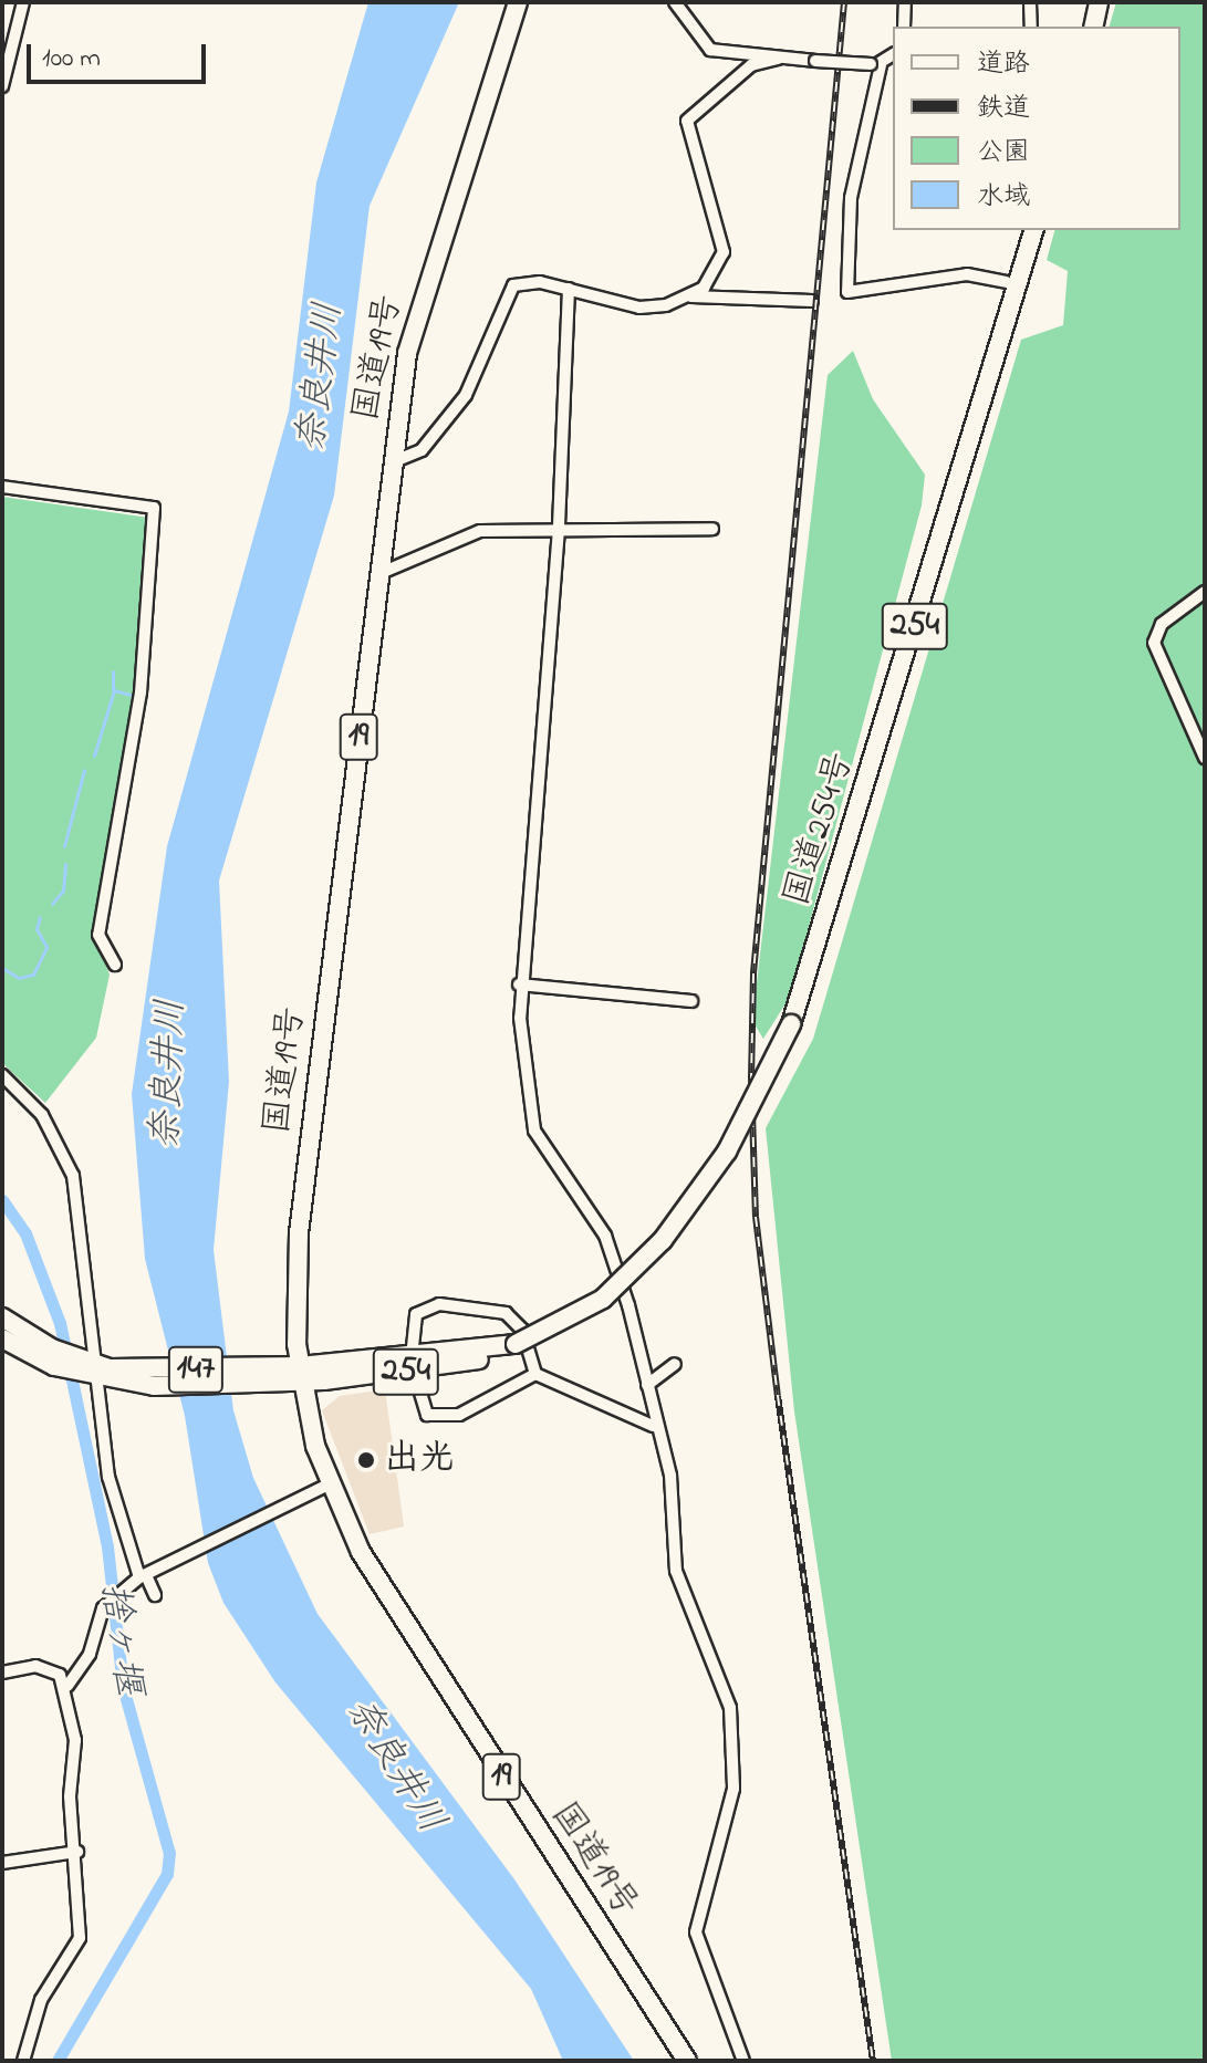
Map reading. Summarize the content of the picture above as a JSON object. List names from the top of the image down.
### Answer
{
  "streets": {
    "highway": [
      "国道19号",
      "254",
      "19",
      "国道254号",
      "147"
    ]
  },
  "crossings": [
    ["国道19号", "国道254号"],
    ["国道19号", "147"],
    ["国道254号", "147"]
  ],
  "water": ["奈良井川", "捨ヶ堰"],
  "places": ["出光"],
  "legend": [
    "道路",
    "鉄道",
    "公園",
    "水域"
  ],
  "scale_bar": "100 m"
}
